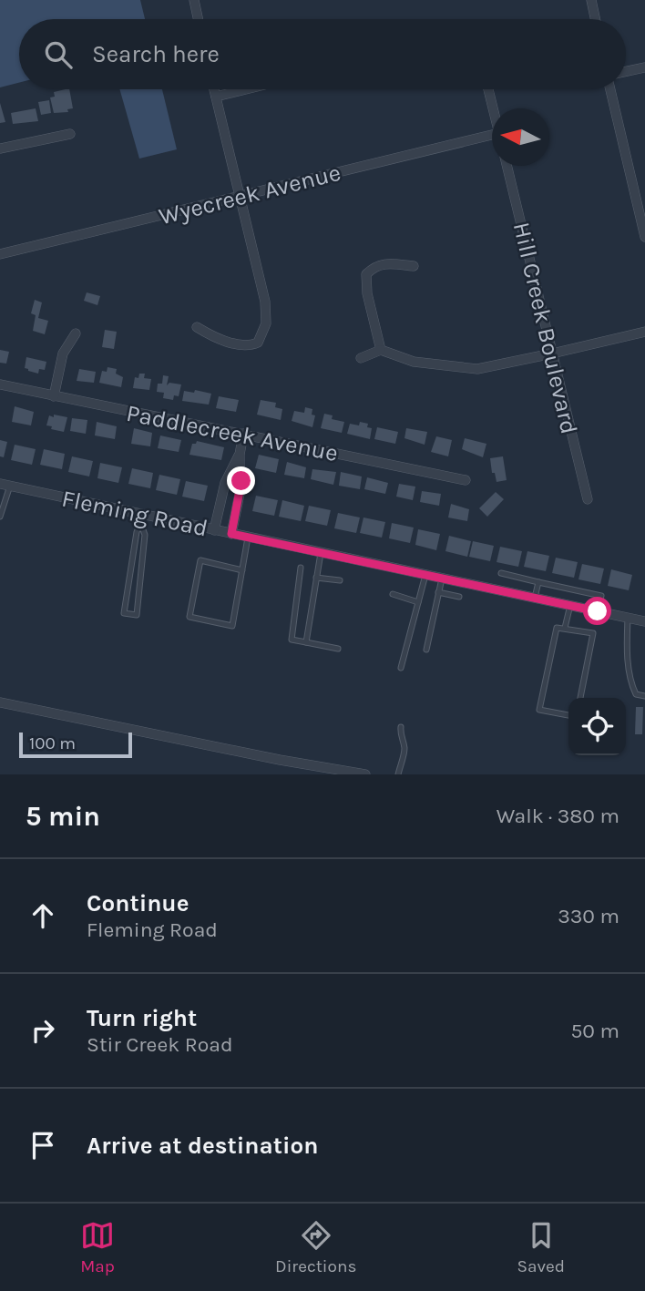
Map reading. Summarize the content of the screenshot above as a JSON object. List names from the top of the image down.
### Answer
{
  "streets": {
    "street": [
      "Wyecreek Avenue",
      "Hill Creek Boulevard",
      "Paddlecreek Avenue",
      "Fleming Road"
    ]
  },
  "scale_bar": "100 m",
  "north": "left",
  "page": {
    "search": "Search here",
    "scale": "100 m",
    "heading": ["5 min", "Walk · 380 m"],
    "list": [
      ["Continue", "Fleming Road", "330 m"],
      ["Turn right", "Stir Creek Road", "50 m"],
      "Arrive at destination"
    ],
    "nav": ["Map", "Directions", "Saved"]
  }
}
